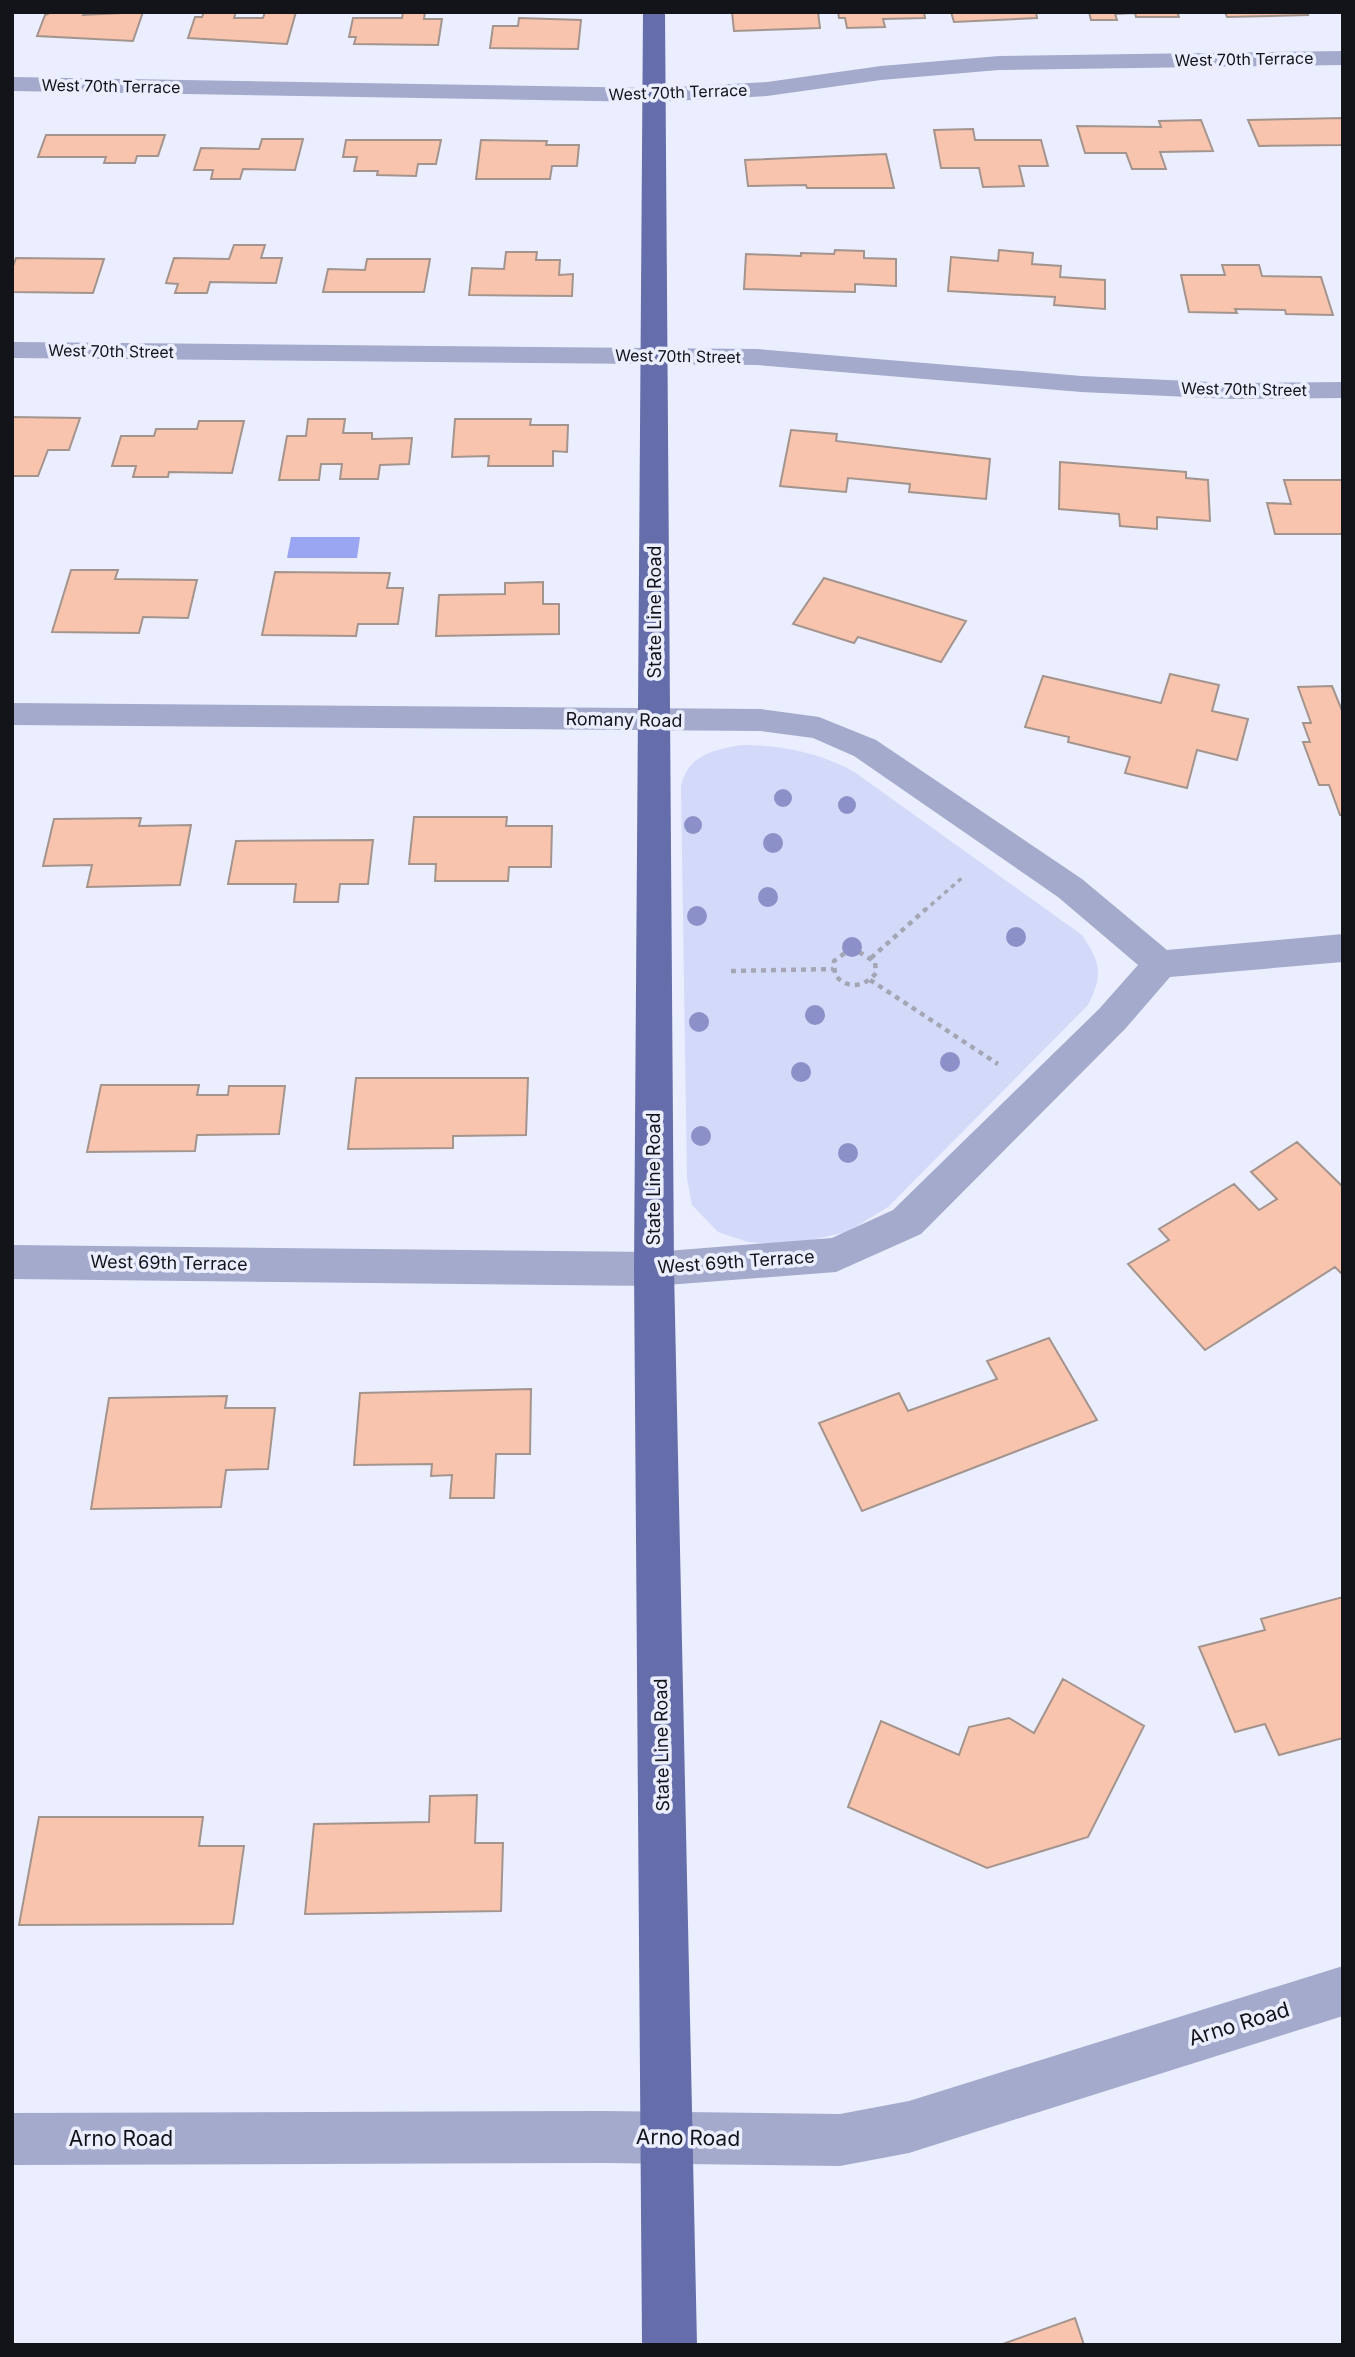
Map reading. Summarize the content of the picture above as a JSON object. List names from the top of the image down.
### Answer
{
  "streets": {
    "main road": ["State Line Road"],
    "street": [
      "West 70th Terrace",
      "West 70th Street",
      "Romany Road",
      "West 69th Terrace",
      "Arno Road"
    ]
  },
  "crossings": [
    ["West 70th Terrace", "State Line Road"],
    ["West 70th Street", "State Line Road"],
    ["State Line Road", "Romany Road"],
    ["State Line Road", "West 69th Terrace"],
    ["State Line Road", "Arno Road"],
    ["Romany Road", "West 69th Terrace"]
  ]
}
